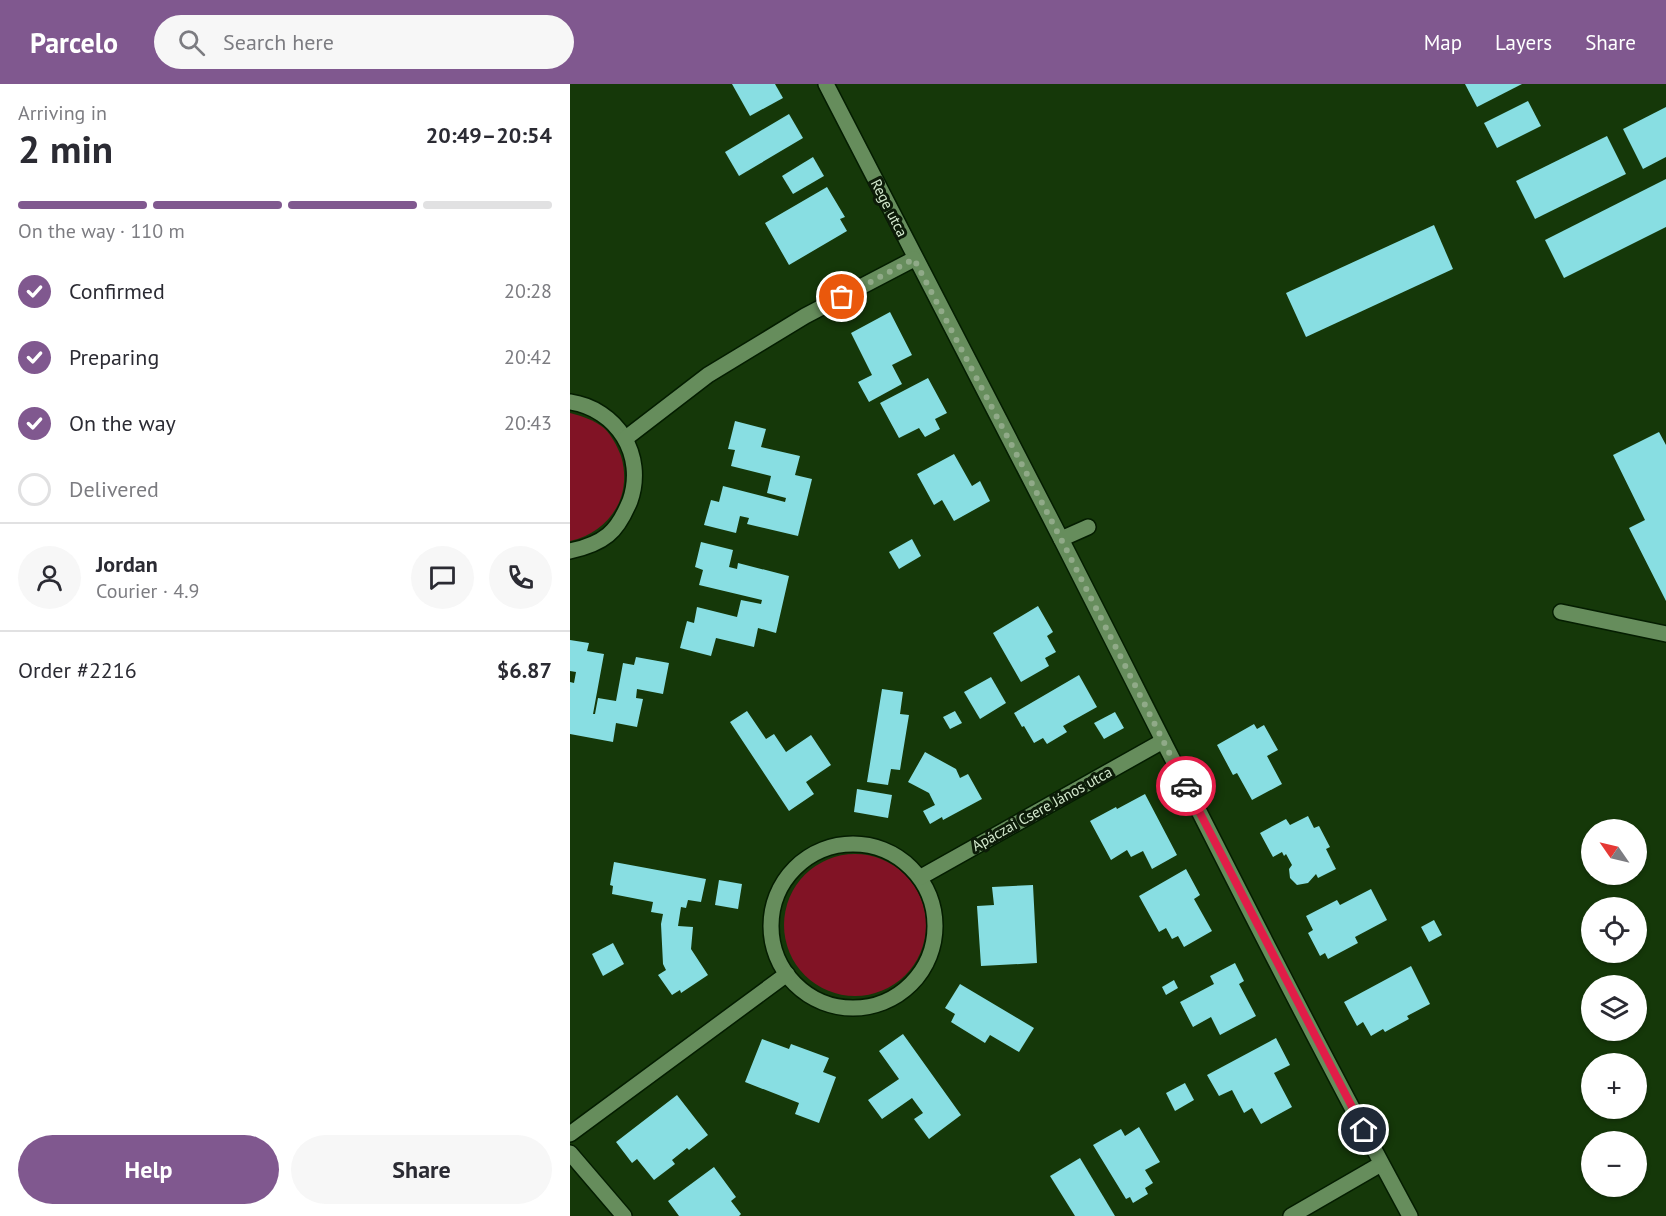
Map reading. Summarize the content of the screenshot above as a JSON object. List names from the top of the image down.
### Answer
{
  "streets": {
    "street": ["Rege utca", "Apáczai Csere János utca"]
  },
  "crossings": [
    ["Rege utca", "Apáczai Csere János utca"]
  ],
  "north": "top left",
  "page": {
    "header": "Parcelo",
    "search": "Search here",
    "nav": ["Map", "Layers", "Share"],
    "heading": ["2 min", "Arriving in", "20:49–20:54"],
    "panel": [
      "Jordan",
      "Courier · 4.9",
      "Order #2216",
      "$6.87"
    ],
    "bar": "On the way · 110 m",
    "list": [
      ["Confirmed", "20:28"],
      ["Preparing", "20:42"],
      ["On the way", "20:43"],
      "Delivered"
    ],
    "map_buttons": ["+", "−"],
    "buttons": ["Help", "Share"]
  }
}
